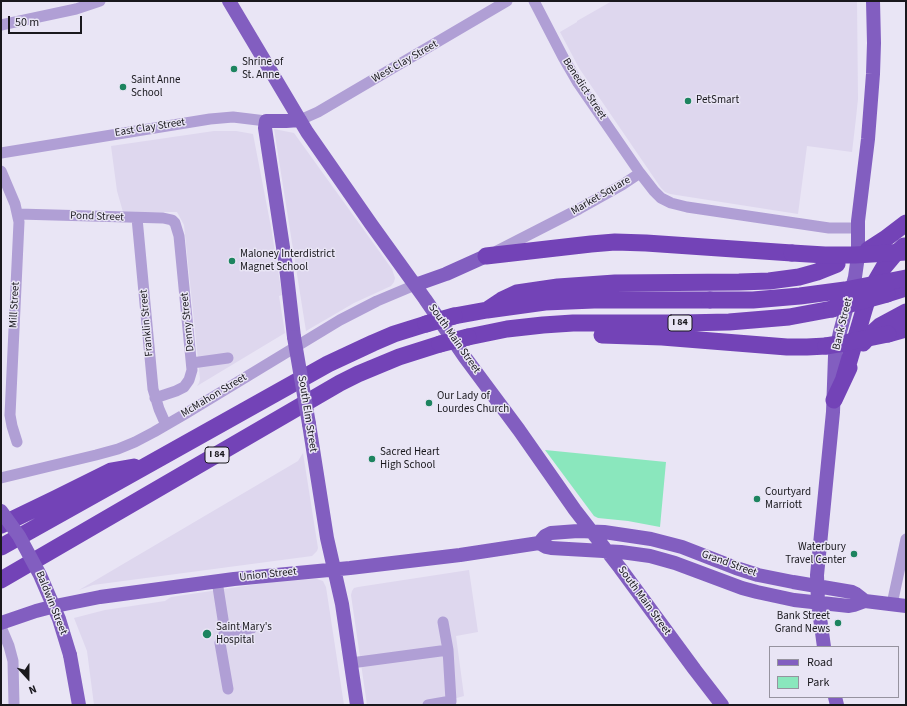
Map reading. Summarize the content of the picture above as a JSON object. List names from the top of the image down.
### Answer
{
  "streets": {
    "highway": ["I 84"],
    "main road": [
      "East Clay Street",
      "Market Square",
      "Bank Street",
      "South Main Street",
      "South Elm Street",
      "Grand Street",
      "Union Street",
      "Baldwin Street"
    ],
    "street": [
      "West Clay Street",
      "Benedict Street",
      "Pond Street",
      "Mill Street",
      "Denny Street",
      "Franklin Street",
      "McMahon Street"
    ]
  },
  "crossings": [
    ["West Clay Street", "East Clay Street"],
    ["West Clay Street", "South Main Street"],
    ["Benedict Street", "Market Square"],
    ["East Clay Street", "South Main Street"],
    ["East Clay Street", "South Elm Street"],
    ["Market Square", "Bank Street"],
    ["Market Square", "South Main Street"],
    ["Market Square", "McMahon Street"],
    ["Pond Street", "Mill Street"],
    ["Pond Street", "Denny Street"],
    ["Pond Street", "Franklin Street"],
    ["Denny Street", "Franklin Street"],
    ["Franklin Street", "McMahon Street"],
    ["Bank Street", "Grand Street"],
    ["South Main Street", "McMahon Street"],
    ["South Main Street", "Grand Street"],
    ["South Main Street", "Union Street"],
    ["South Elm Street", "Union Street"],
    ["Grand Street", "Union Street"]
  ],
  "places": [
    "Shrine of St. Anne",
    "Saint Anne School",
    "PetSmart",
    "Maloney Interdistrict Magnet School",
    "Our Lady of Lourdes Church",
    "Sacred Heart High School",
    "Courtyard Marriott",
    "Waterbury Travel Center",
    "Bank Street Grand News",
    "Saint Mary's Hospital"
  ],
  "legend": ["Road", "Park"],
  "scale_bar": "50 m",
  "north": "bottom"
}
